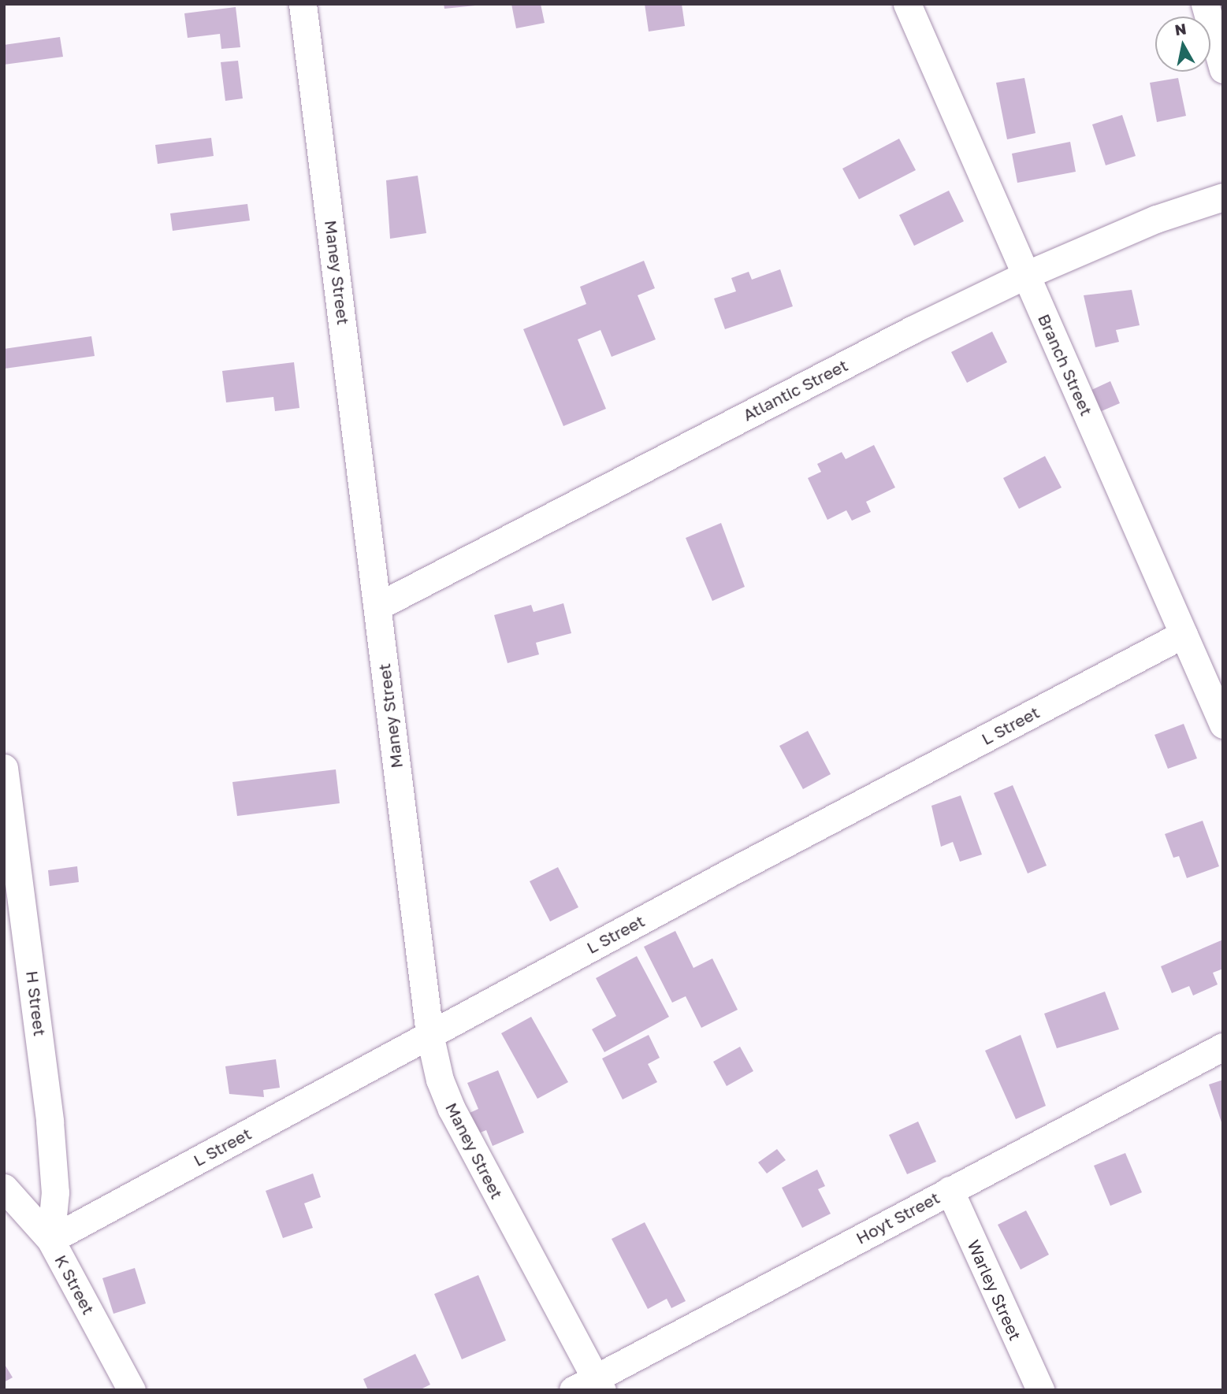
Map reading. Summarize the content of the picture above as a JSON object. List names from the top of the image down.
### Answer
{
  "streets": {
    "street": [
      "Maney Street",
      "Branch Street",
      "Atlantic Street",
      "L Street",
      "H Street",
      "Hoyt Street",
      "K Street",
      "Warley Street"
    ]
  },
  "crossings": [
    ["Maney Street", "Atlantic Street"],
    ["Maney Street", "L Street"],
    ["Maney Street", "Hoyt Street"],
    ["Branch Street", "Atlantic Street"],
    ["Branch Street", "L Street"],
    ["L Street", "H Street"],
    ["L Street", "K Street"],
    ["H Street", "K Street"],
    ["Hoyt Street", "Warley Street"]
  ],
  "north": "top"
}
